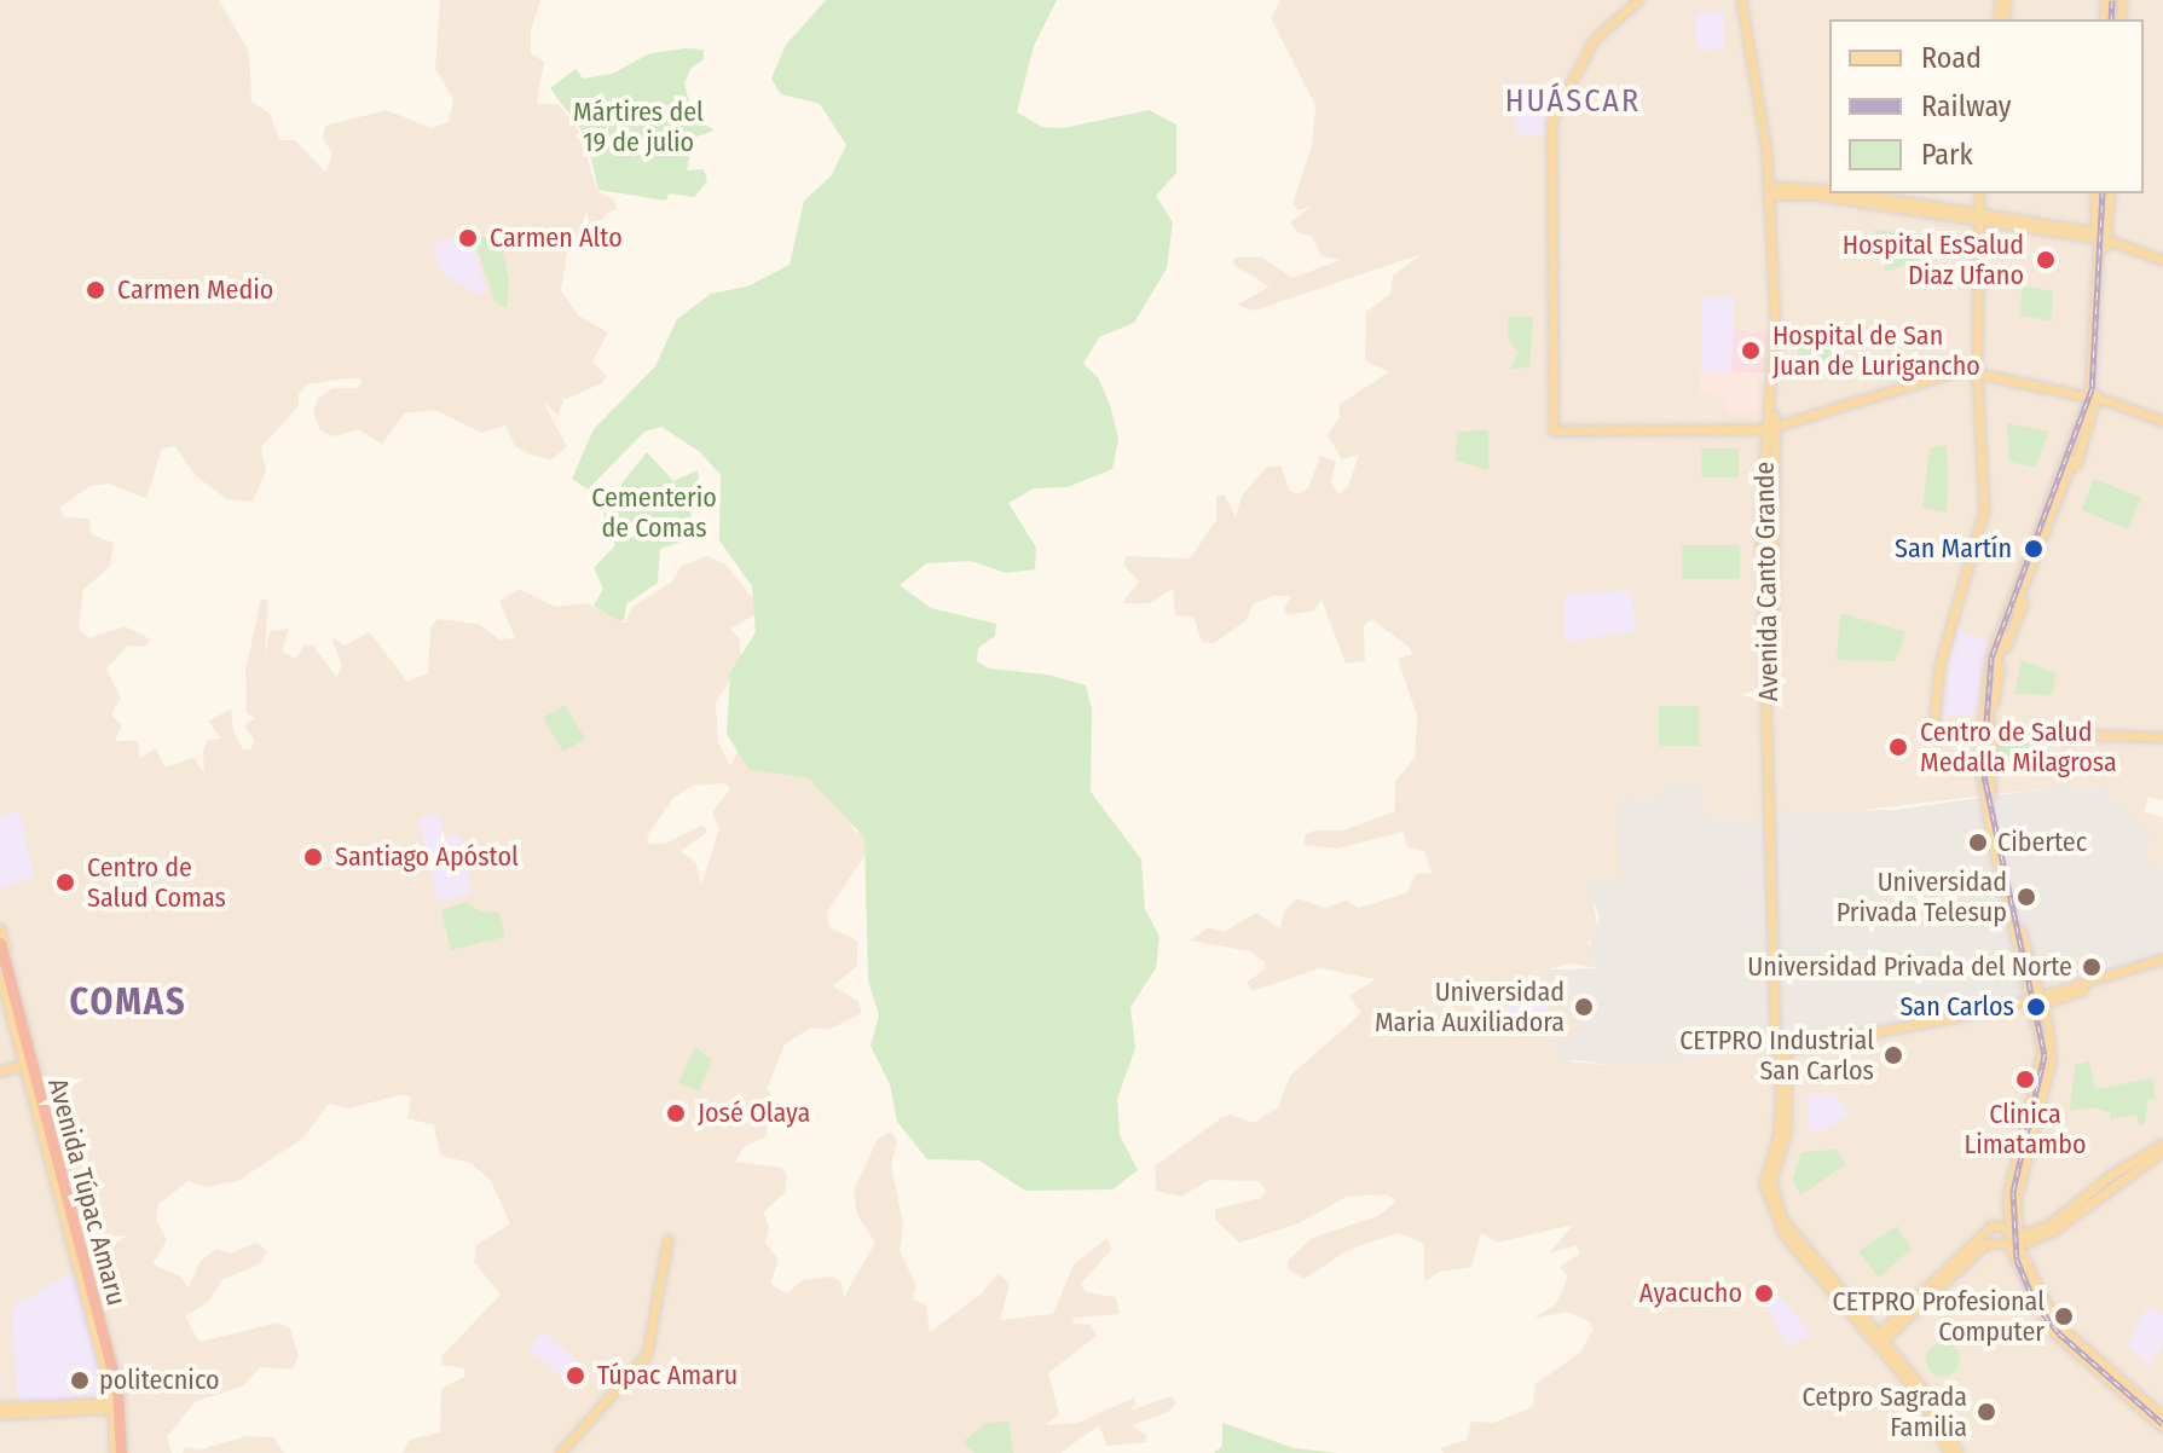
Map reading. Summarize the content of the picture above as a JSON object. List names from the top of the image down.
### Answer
{
  "streets": {
    "highway": ["Avenida Túpac Amaru"],
    "main road": ["Avenida Canto Grande"]
  },
  "districts": ["HUÁSCAR", "COMAS"],
  "parks": ["Mártires del 19 de julio", "Cementerio de Comas"],
  "places": [
    "Carmen Alto",
    "Hospital EsSalud Diaz Ufano",
    "Carmen Medio",
    "Hospital de San Juan de Lurigancho",
    "San Martín",
    "Centro de Salud Medalla Milagrosa",
    "Cibertec",
    "Santiago Apóstol",
    "Centro de Salud Comas",
    "Universidad Privada Telesup",
    "Universidad Privada del Norte",
    "Universidad Maria Auxiliadora",
    "San Carlos",
    "CETPRO Industrial San Carlos",
    "Clinica Limatambo",
    "José Olaya",
    "Ayacucho",
    "CETPRO Profesional Computer",
    "Túpac Amaru",
    "politecnico",
    "Cetpro Sagrada Familia"
  ],
  "legend": ["Road", "Railway", "Park"]
}
